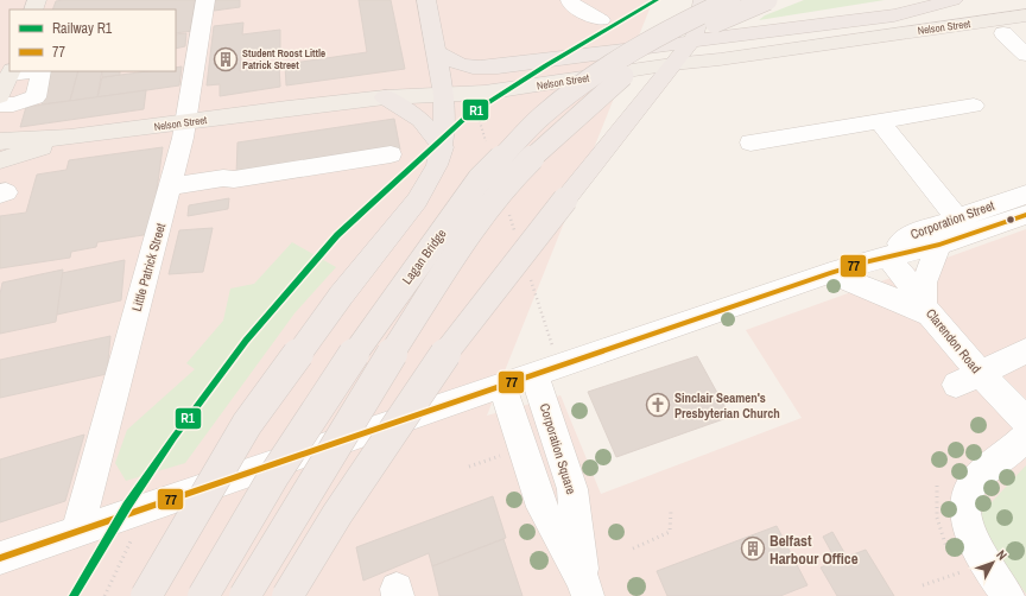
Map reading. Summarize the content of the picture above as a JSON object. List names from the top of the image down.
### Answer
{
  "streets": {
    "highway": ["Nelson Street", "Lagan Bridge"],
    "street": [
      "Corporation Street",
      "Little Patrick Street",
      "Clarendon Road",
      "Corporation Square"
    ]
  },
  "crossings": [
    ["Nelson Street", "Little Patrick Street"],
    ["Corporation Street", "Little Patrick Street"],
    ["Corporation Street", "Clarendon Road"],
    ["Corporation Street", "Corporation Square"]
  ],
  "places": {
    "building": ["Student Roost Little Patrick Street", "Belfast Harbour Office"],
    "church": ["Sinclair Seamen's Presbyterian Church"]
  },
  "lines": ["rail line R1", "transit line 77"],
  "legend": ["Railway R1", "77"],
  "north": "top right"
}
